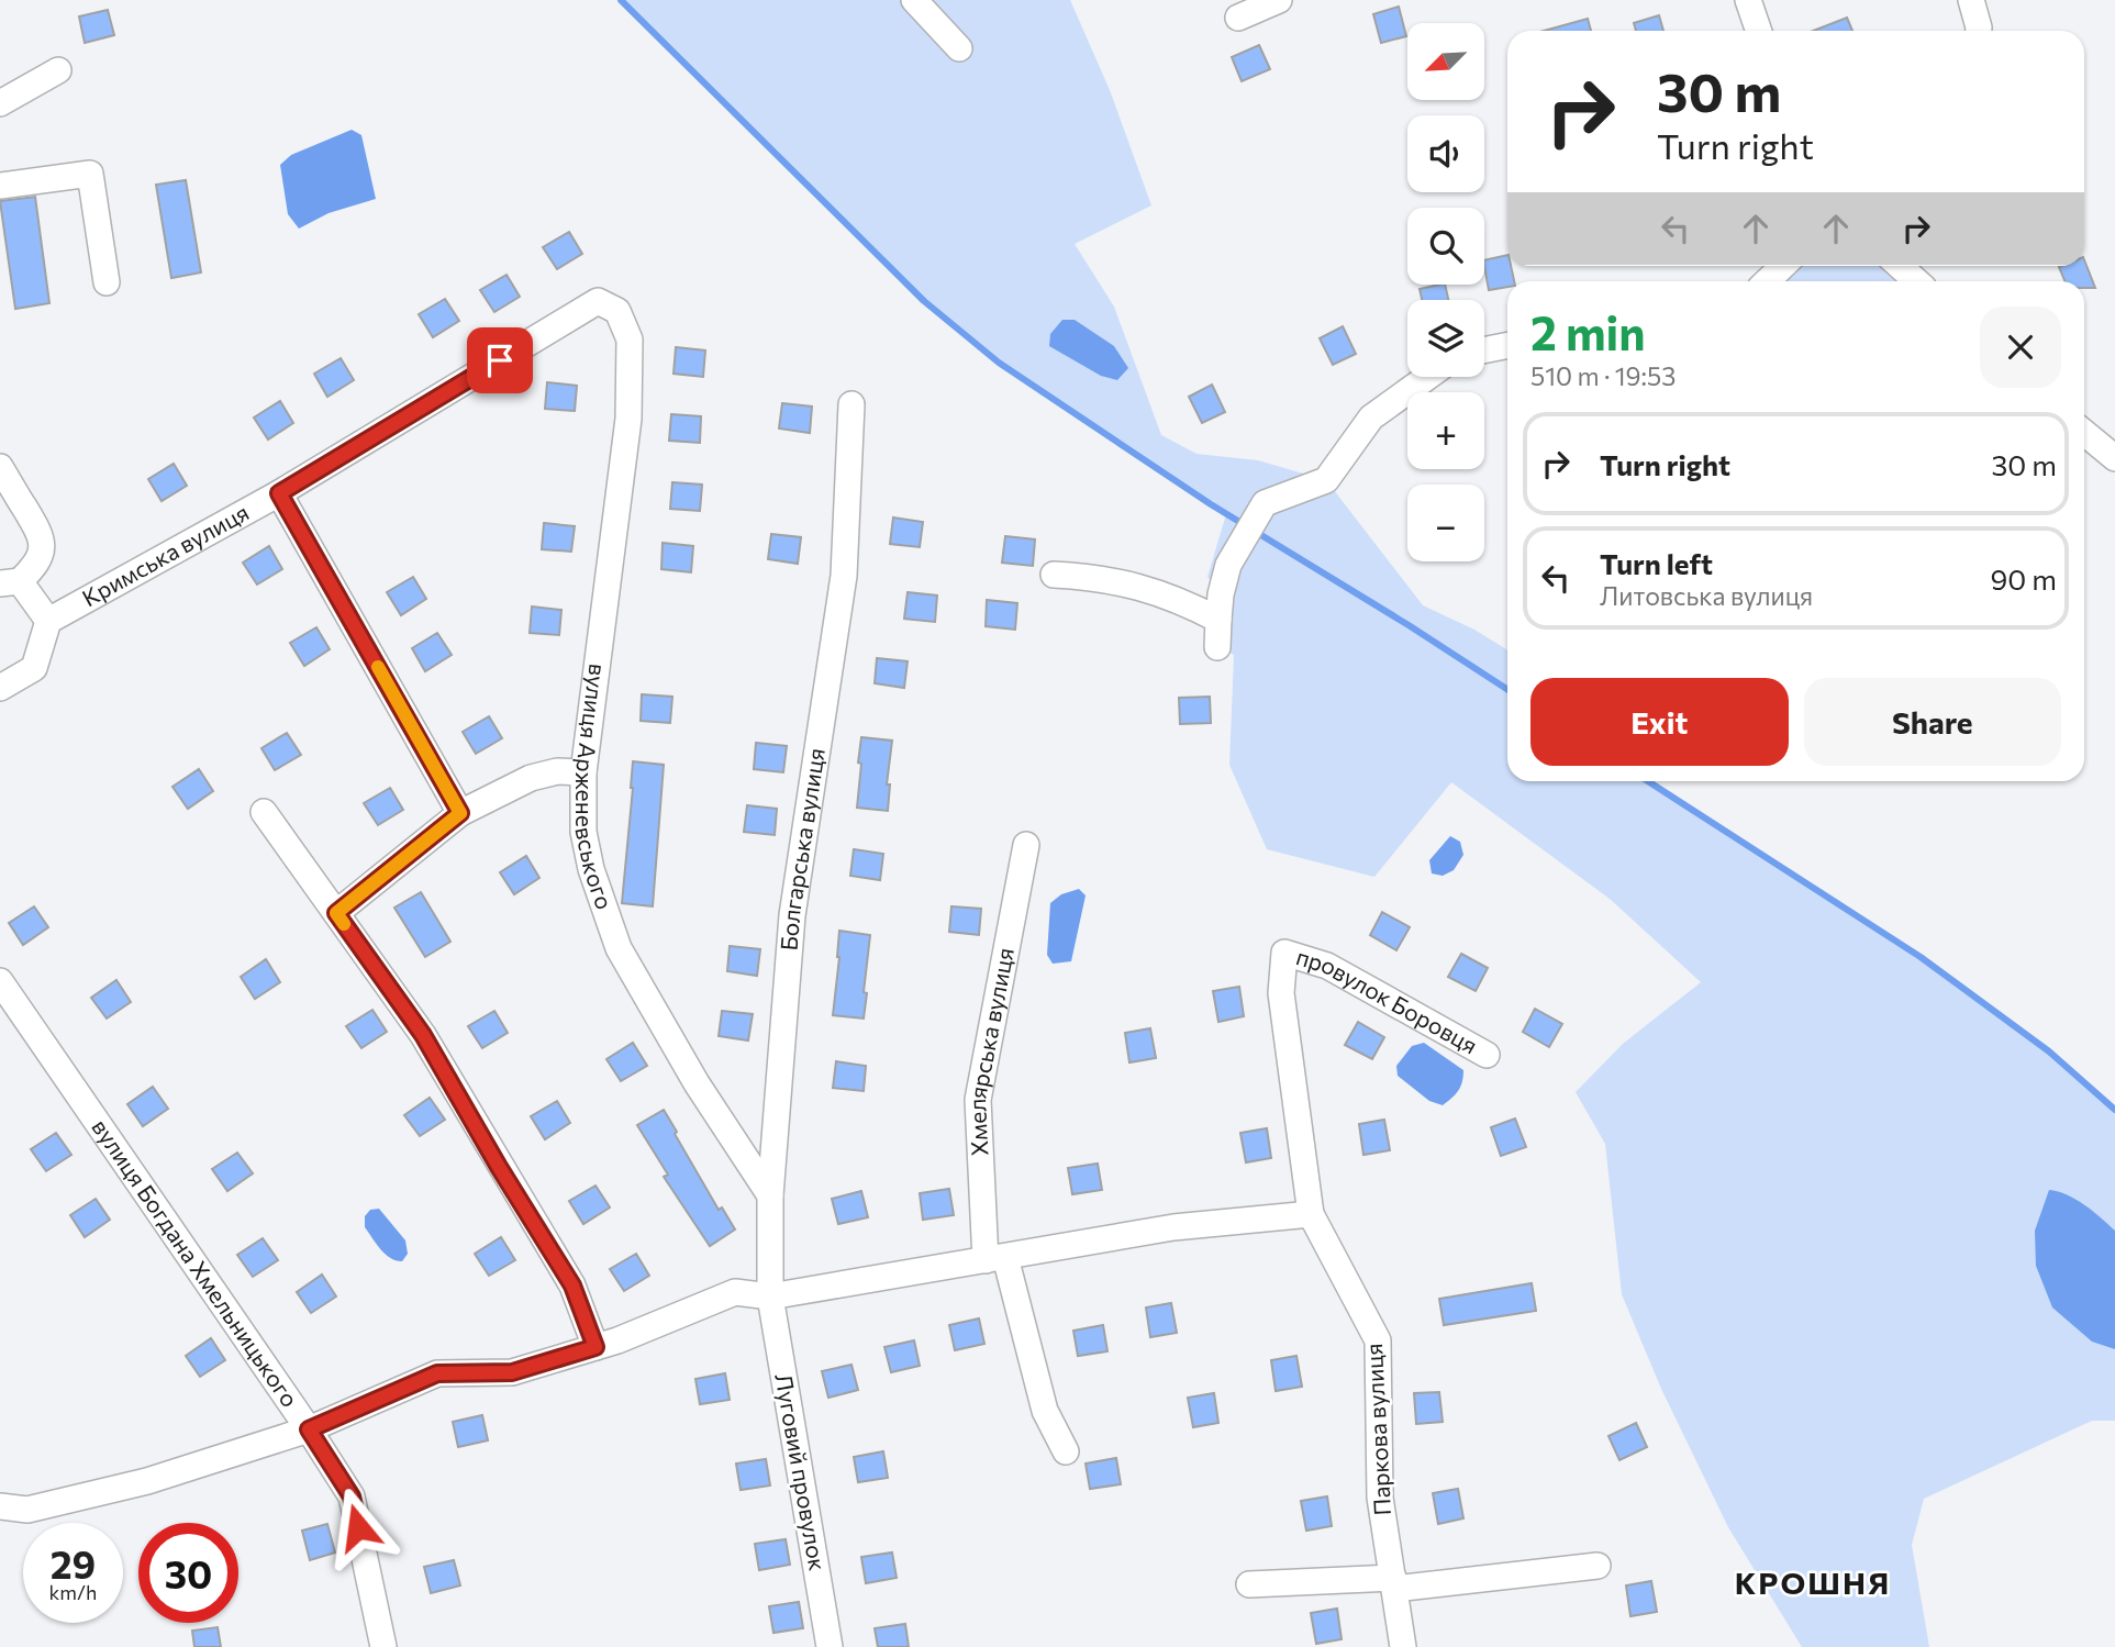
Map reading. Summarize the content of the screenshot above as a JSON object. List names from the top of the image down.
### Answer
{
  "streets": {
    "street": [
      "Кримська вулиця",
      "вулиця Арженевського",
      "Болгарська вулиця",
      "провулок Боровця",
      "Хмелярська вулиця",
      "вулиця Богдана Хмельницького",
      "Паркова вулиця",
      "Луговий провулок"
    ]
  },
  "crossings": [
    ["Кримська вулиця", "вулиця Арженевського"],
    ["вулиця Арженевського", "Болгарська вулиця"],
    ["Болгарська вулиця", "Луговий провулок"],
    ["провулок Боровця", "Паркова вулиця"]
  ],
  "districts": ["КРОШНЯ"],
  "north": "bottom left",
  "page": {
    "map_buttons": ["+", "−"],
    "turn": ["30 m", "Turn right"],
    "heading": ["2 min", "510 m · 19:53"],
    "list": [
      {
        "name": "Turn right",
        "value": "30 m"
      },
      {
        "name": "Turn left",
        "note": "Литовська вулиця",
        "value": "90 m"
      }
    ],
    "buttons": ["Exit", "Share"],
    "speed": "29 km/h",
    "limit": "30"
  }
}
